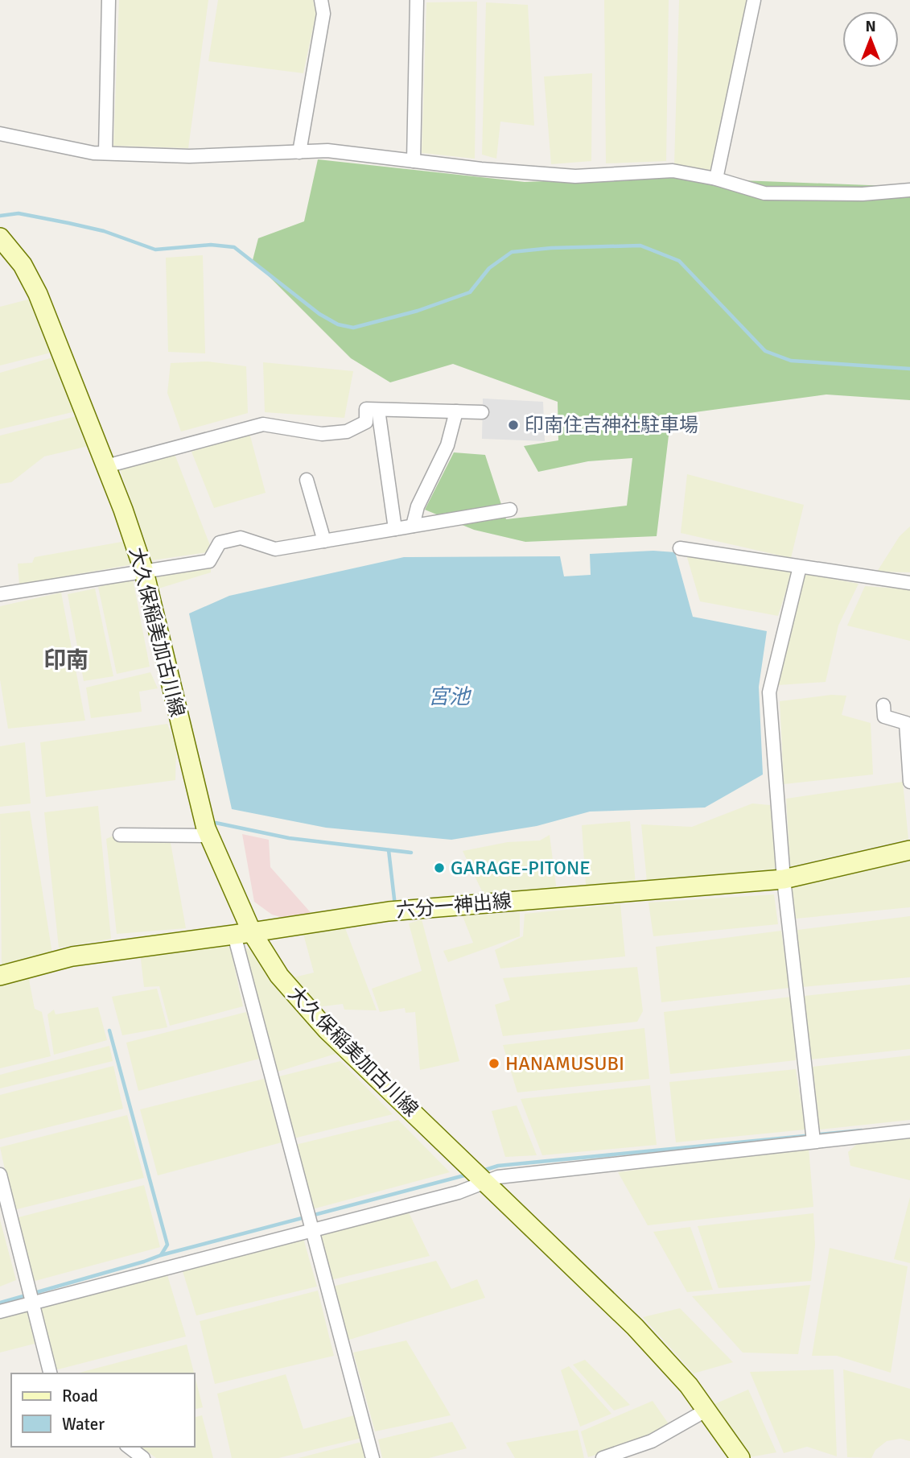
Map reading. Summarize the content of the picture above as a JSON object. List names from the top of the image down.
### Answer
{
  "streets": {
    "main road": ["大久保稲美加古川線", "六分一神出線"]
  },
  "crossings": [
    ["大久保稲美加古川線", "六分一神出線"]
  ],
  "districts": ["印南"],
  "water": ["宮池"],
  "places": ["印南住吉神社駐車場", "GARAGE-PITONE", "HANAMUSUBI"],
  "legend": ["Road", "Water"],
  "north": "top"
}
